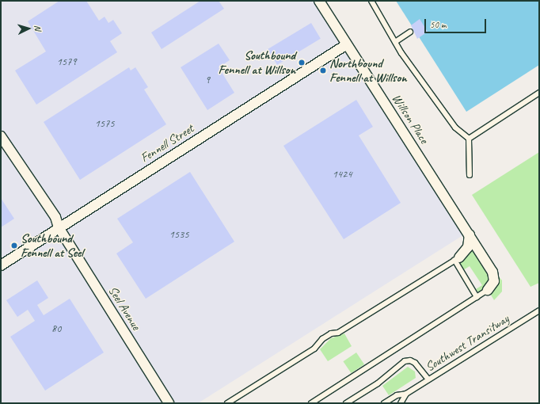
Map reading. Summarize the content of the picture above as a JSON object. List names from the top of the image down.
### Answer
{
  "streets": {
    "street": ["Willson Place", "Fennell Street", "Seel Avenue"],
    "lane": ["Southwest Transitway"]
  },
  "crossings": [
    ["Willson Place", "Fennell Street"],
    ["Fennell Street", "Seel Avenue"]
  ],
  "places": ["Southbound Fennell at Willson", "Northbound Fennell at Willson", "Southbound Fennell at Seel"],
  "house_numbers": [
    "1579",
    "9",
    "1575",
    "1424",
    "1535",
    "80"
  ],
  "scale_bar": "50 m",
  "north": "right"
}
